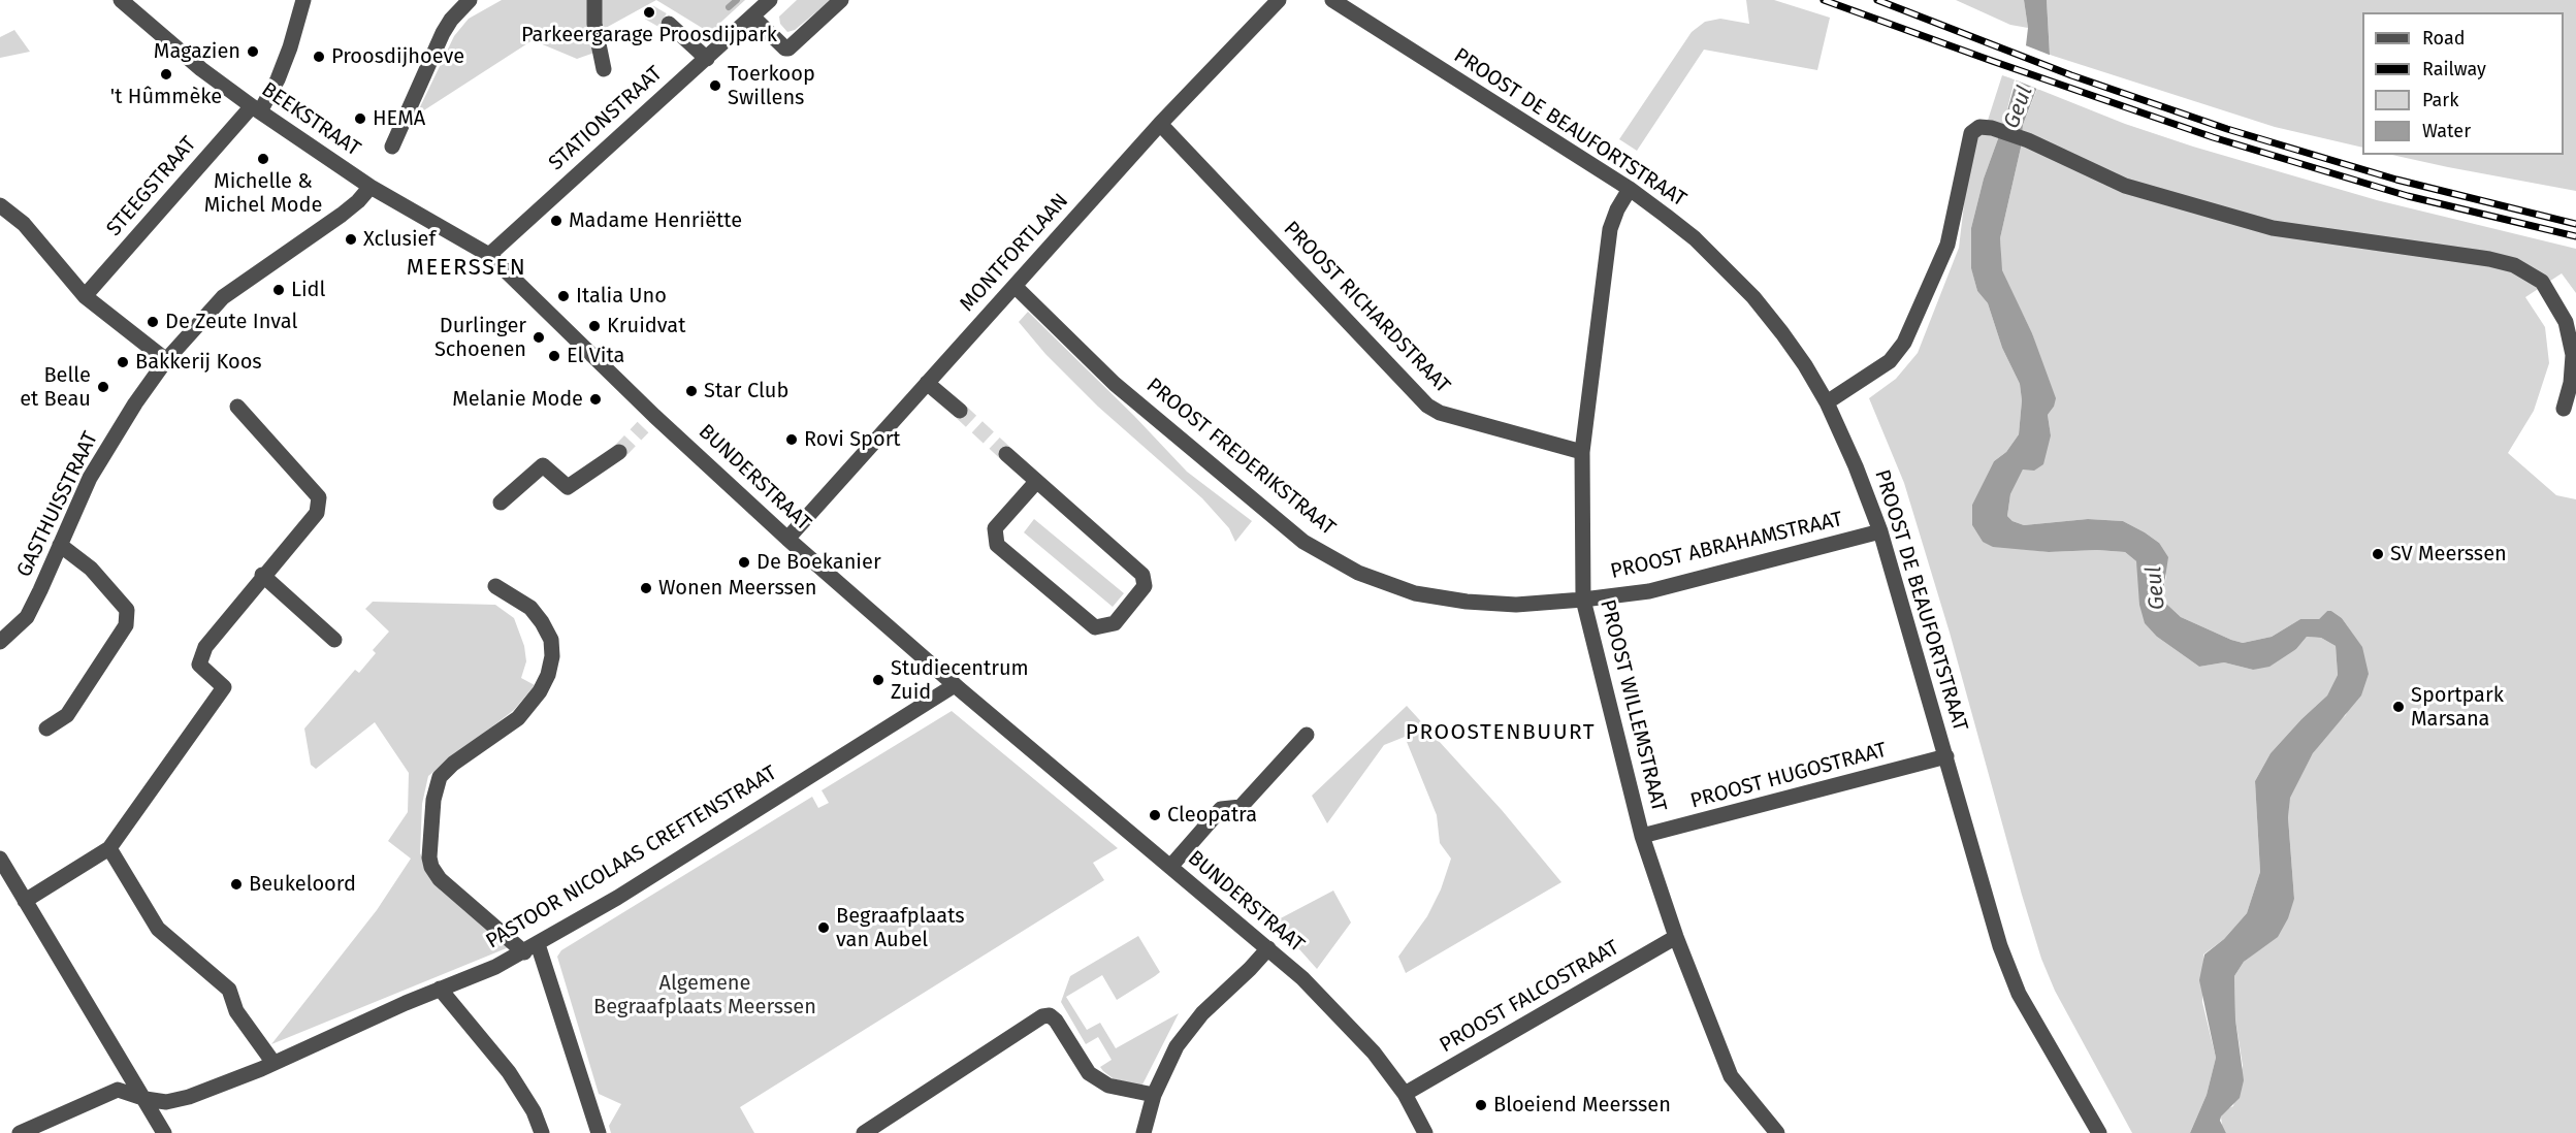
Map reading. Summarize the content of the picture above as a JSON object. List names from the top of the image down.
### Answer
{
  "streets": {
    "street": [
      "STATIONSTRAAT",
      "BEEKSTRAAT",
      "PROOST DE BEAUFORTSTRAAT",
      "STEEGSTRAAT",
      "MONTFORTLAAN",
      "PROOST RICHARDSTRAAT",
      "PROOST FREDERIKSTRAAT",
      "BUNDERSTRAAT",
      "GASTHUISSTRAAT",
      "PROOST ABRAHAMSTRAAT",
      "PROOST WILLEMSTRAAT",
      "PROOST HUGOSTRAAT",
      "PASTOOR NICOLAAS CREFTENSTRAAT",
      "PROOST FALCOSTRAAT"
    ]
  },
  "crossings": [
    ["STATIONSTRAAT", "BEEKSTRAAT"],
    ["STATIONSTRAAT", "BUNDERSTRAAT"],
    ["BEEKSTRAAT", "STEEGSTRAAT"],
    ["BEEKSTRAAT", "BUNDERSTRAAT"],
    ["BEEKSTRAAT", "GASTHUISSTRAAT"],
    ["PROOST DE BEAUFORTSTRAAT", "PROOST ABRAHAMSTRAAT"],
    ["PROOST DE BEAUFORTSTRAAT", "PROOST WILLEMSTRAAT"],
    ["PROOST DE BEAUFORTSTRAAT", "PROOST HUGOSTRAAT"],
    ["MONTFORTLAAN", "PROOST RICHARDSTRAAT"],
    ["MONTFORTLAAN", "PROOST FREDERIKSTRAAT"],
    ["MONTFORTLAAN", "BUNDERSTRAAT"],
    ["PROOST RICHARDSTRAAT", "PROOST WILLEMSTRAAT"],
    ["PROOST FREDERIKSTRAAT", "PROOST ABRAHAMSTRAAT"],
    ["PROOST FREDERIKSTRAAT", "PROOST WILLEMSTRAAT"],
    ["BUNDERSTRAAT", "PASTOOR NICOLAAS CREFTENSTRAAT"],
    ["BUNDERSTRAAT", "PROOST FALCOSTRAAT"],
    ["PROOST ABRAHAMSTRAAT", "PROOST WILLEMSTRAAT"],
    ["PROOST WILLEMSTRAAT", "PROOST HUGOSTRAAT"],
    ["PROOST WILLEMSTRAAT", "PROOST FALCOSTRAAT"]
  ],
  "districts": ["MEERSSEN", "PROOSTENBUURT"],
  "water": ["Geul"],
  "parks": ["Algemene Begraafplaats Meerssen"],
  "places": [
    "Parkeergarage Proosdijpark",
    "Magazien",
    "Proosdijhoeve",
    "'t Hûmmèke",
    "Toerkoop Swillens",
    "HEMA",
    "Michelle & Michel Mode",
    "Madame Henriëtte",
    "Xclusief",
    "Lidl",
    "Italia Uno",
    "De Zeute Inval",
    "Kruidvat",
    "Durlinger Schoenen",
    "El Vita",
    "Bakkerij Koos",
    "Belle et Beau",
    "Star Club",
    "Melanie Mode",
    "Rovi Sport",
    "SV Meerssen",
    "De Boekanier",
    "Wonen Meerssen",
    "Studiecentrum Zuid",
    "Sportpark Marsana",
    "Cleopatra",
    "Beukeloord",
    "Begraafplaats van Aubel",
    "Bloeiend Meerssen"
  ],
  "legend": [
    "Road",
    "Railway",
    "Park",
    "Water"
  ]
}
